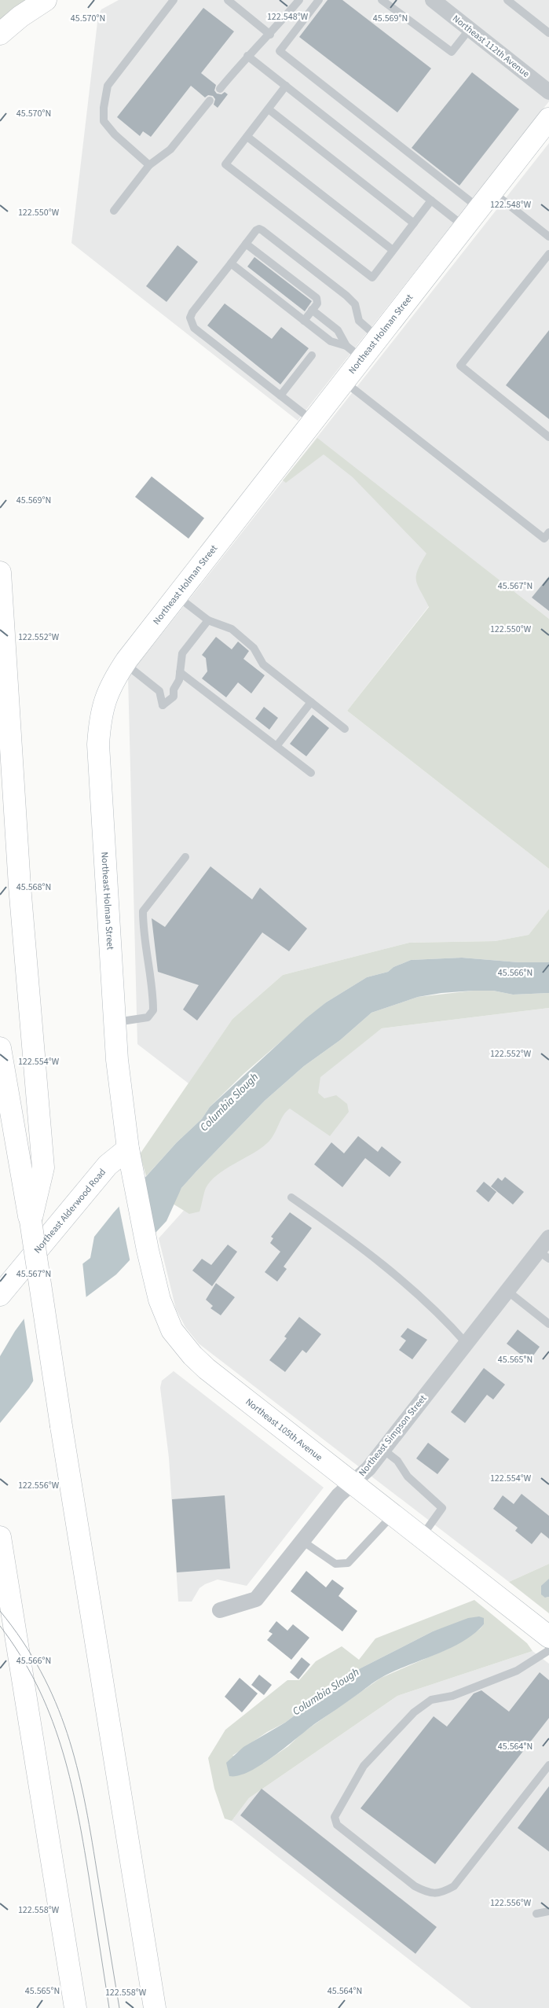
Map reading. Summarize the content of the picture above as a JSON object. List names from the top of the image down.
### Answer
{
  "streets": {
    "main road": ["Northeast Holman Street", "Northeast Alderwood Road", "Northeast 105th Avenue"],
    "street": ["Northeast 112th Avenue", "Northeast Simpson Street"]
  },
  "crossings": [
    ["Northeast Holman Street", "Northeast Alderwood Road"],
    ["Northeast Holman Street", "Northeast 105th Avenue"],
    ["Northeast Alderwood Road", "Northeast 105th Avenue"],
    ["Northeast 105th Avenue", "Northeast Simpson Street"]
  ],
  "water": ["Columbia Slough"],
  "coordinates": [
    "122.548°W",
    "45.570°N",
    "45.569°N",
    "122.550°W",
    "45.567°N",
    "122.552°W",
    "45.568°N",
    "45.566°N",
    "122.554°W",
    "45.565°N",
    "122.556°W",
    "45.564°N",
    "122.558°W"
  ]
}
